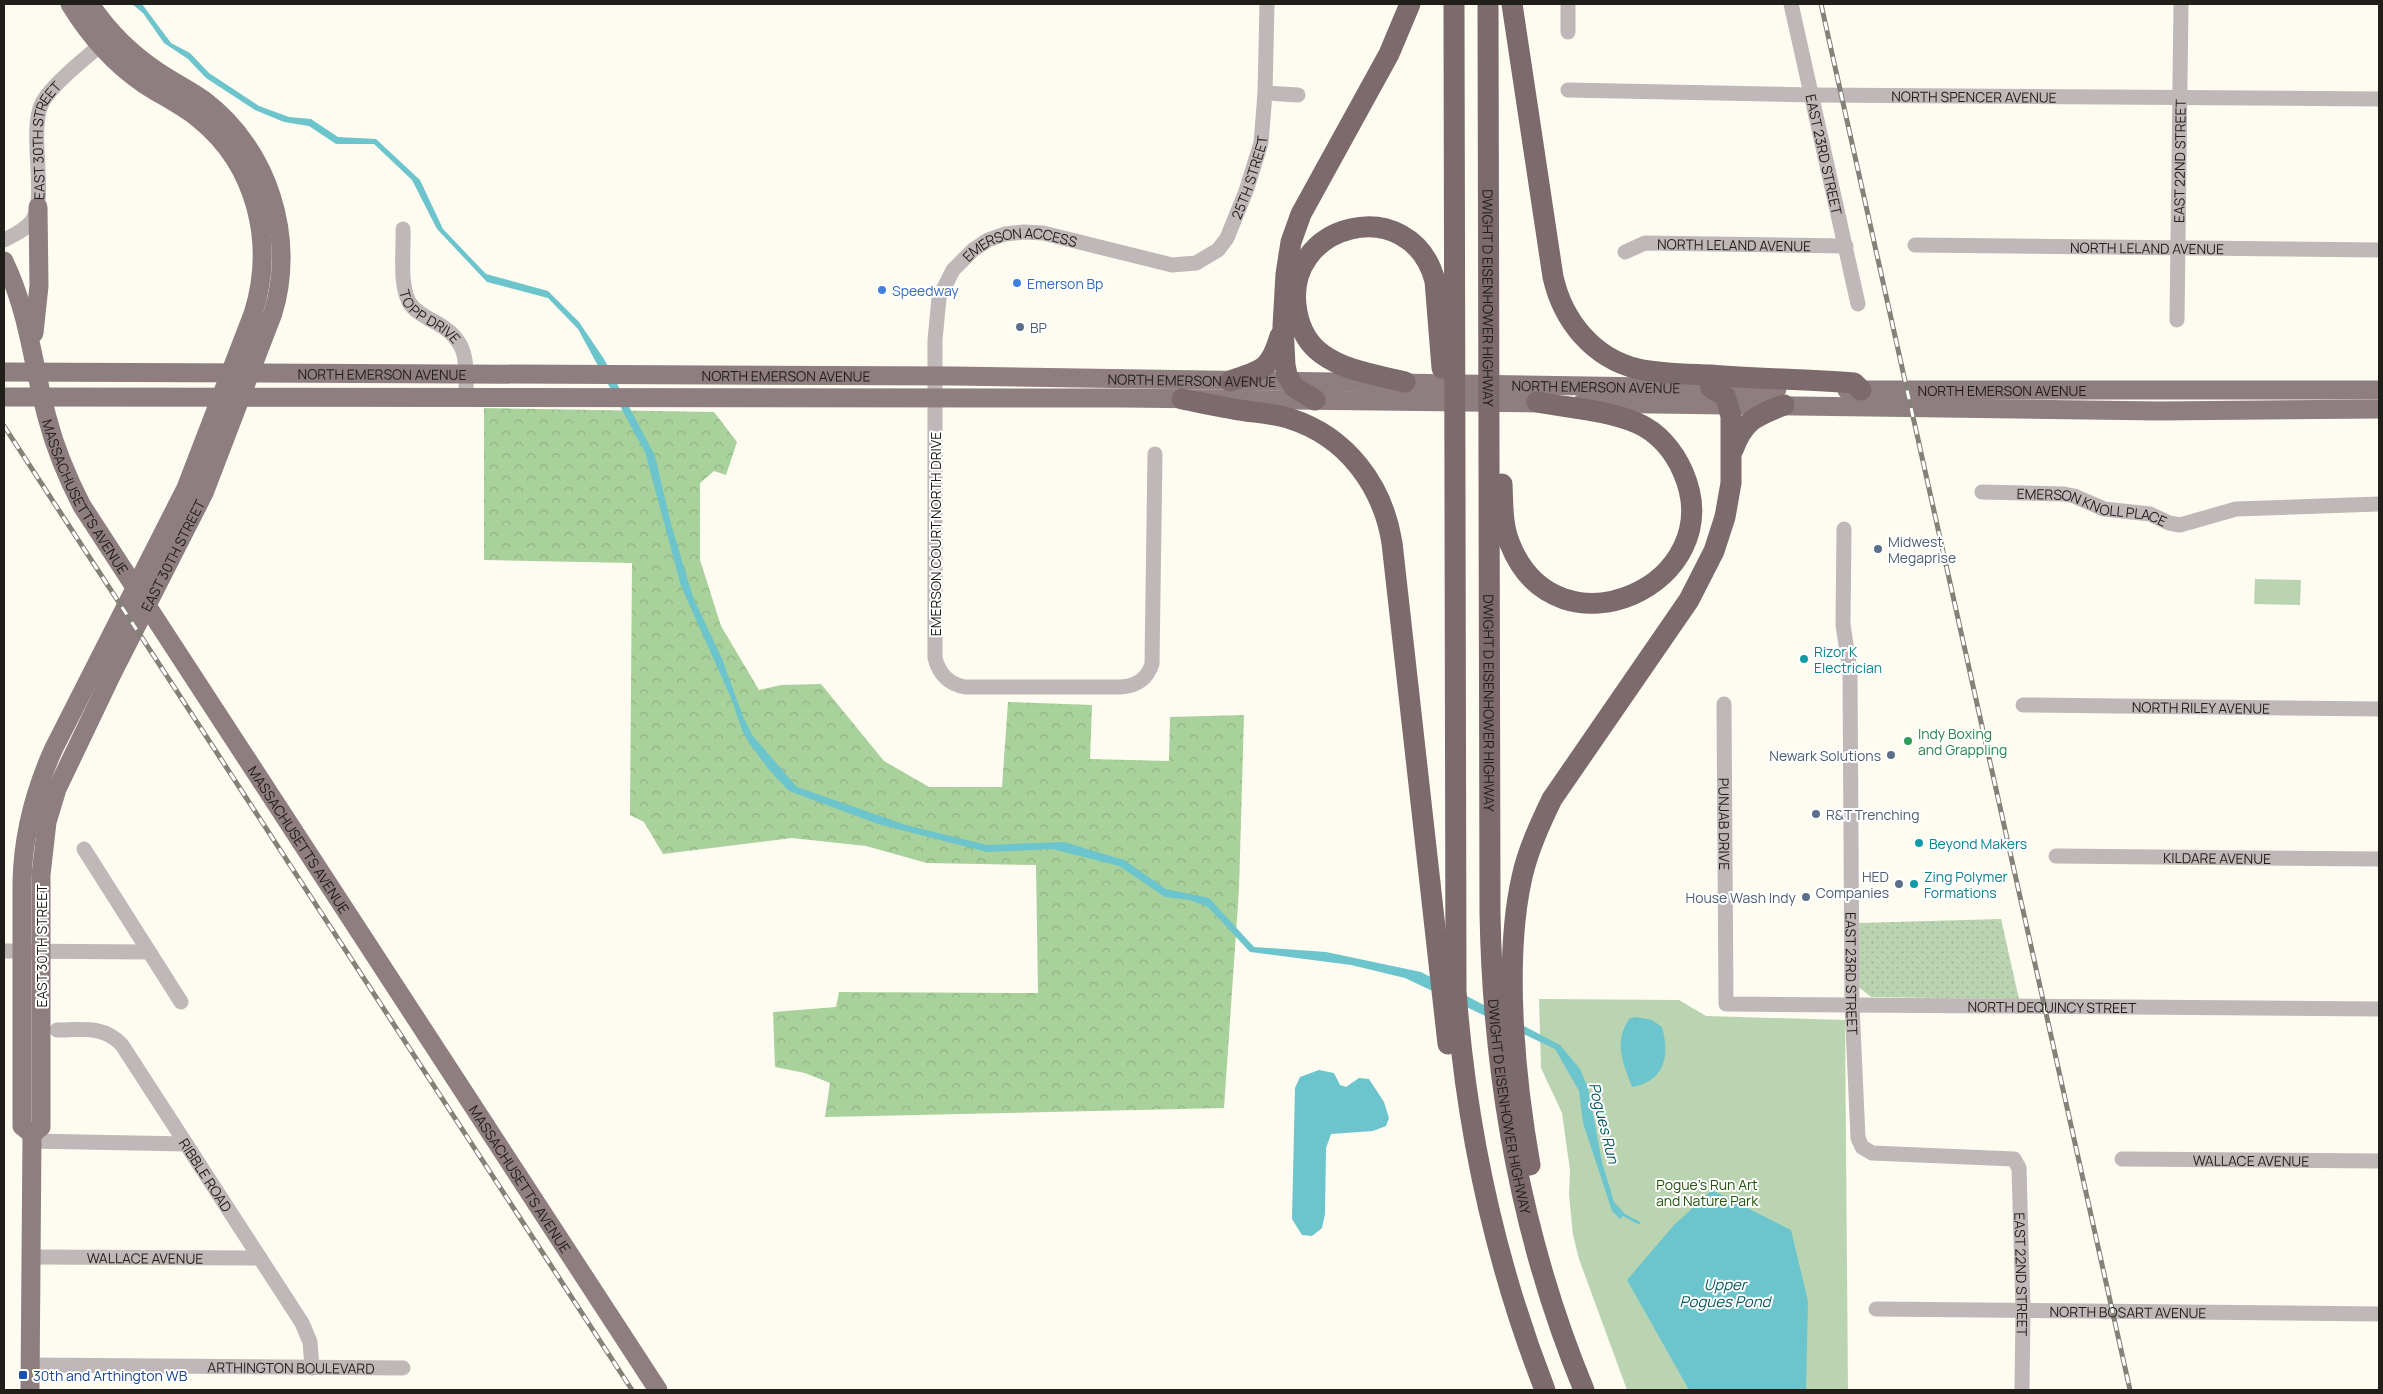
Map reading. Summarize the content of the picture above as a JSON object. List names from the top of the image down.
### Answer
{
  "streets": {
    "highway": ["DWIGHT D EISENHOWER HIGHWAY"],
    "main road": ["EAST 30TH STREET", "NORTH EMERSON AVENUE", "MASSACHUSETTS AVENUE"],
    "street": [
      "NORTH SPENCER AVENUE",
      "EAST 23RD STREET",
      "EAST 22ND STREET",
      "25TH STREET",
      "NORTH LELAND AVENUE",
      "EMERSON ACCESS",
      "TOPP DRIVE",
      "EMERSON KNOLL PLACE",
      "EMERSON COURT NORTH DRIVE",
      "NORTH RILEY AVENUE",
      "PUNJAB DRIVE",
      "KILDARE AVENUE",
      "NORTH DEQUINCY STREET",
      "WALLACE AVENUE",
      "RIBBLE ROAD",
      "NORTH BOSART AVENUE",
      "ARTHINGTON BOULEVARD"
    ]
  },
  "crossings": [
    ["NORTH SPENCER AVENUE", "EAST 23RD STREET"],
    ["NORTH SPENCER AVENUE", "EAST 22ND STREET"],
    ["EAST 30TH STREET", "NORTH EMERSON AVENUE"],
    ["EAST 30TH STREET", "WALLACE AVENUE"],
    ["EAST 30TH STREET", "ARTHINGTON BOULEVARD"],
    ["EAST 23RD STREET", "EAST 22ND STREET"],
    ["EAST 23RD STREET", "NORTH LELAND AVENUE"],
    ["EAST 23RD STREET", "NORTH DEQUINCY STREET"],
    ["EAST 22ND STREET", "NORTH LELAND AVENUE"],
    ["EAST 22ND STREET", "NORTH BOSART AVENUE"],
    ["25TH STREET", "EMERSON ACCESS"],
    ["EMERSON ACCESS", "NORTH EMERSON AVENUE"],
    ["EMERSON ACCESS", "EMERSON COURT NORTH DRIVE"],
    ["TOPP DRIVE", "NORTH EMERSON AVENUE"],
    ["NORTH EMERSON AVENUE", "EMERSON COURT NORTH DRIVE"],
    ["PUNJAB DRIVE", "NORTH DEQUINCY STREET"],
    ["WALLACE AVENUE", "RIBBLE ROAD"],
    ["RIBBLE ROAD", "ARTHINGTON BOULEVARD"]
  ],
  "water": ["Pogues Run", "Upper Pogues Pond"],
  "parks": ["Pogue's Run Art and Nature Park"],
  "places": {
    "other": [
      "Emerson Bp",
      "Speedway",
      "BP",
      "Midwest Megaprise",
      "Rizor K Electrician",
      "Indy Boxing and Grappling",
      "Newark Solutions",
      "R&T Trenching",
      "Beyond Makers",
      "HED Companies",
      "Zing Polymer Formations",
      "House Wash Indy"
    ],
    "transit": ["30th and Arthington WB"]
  }
}
